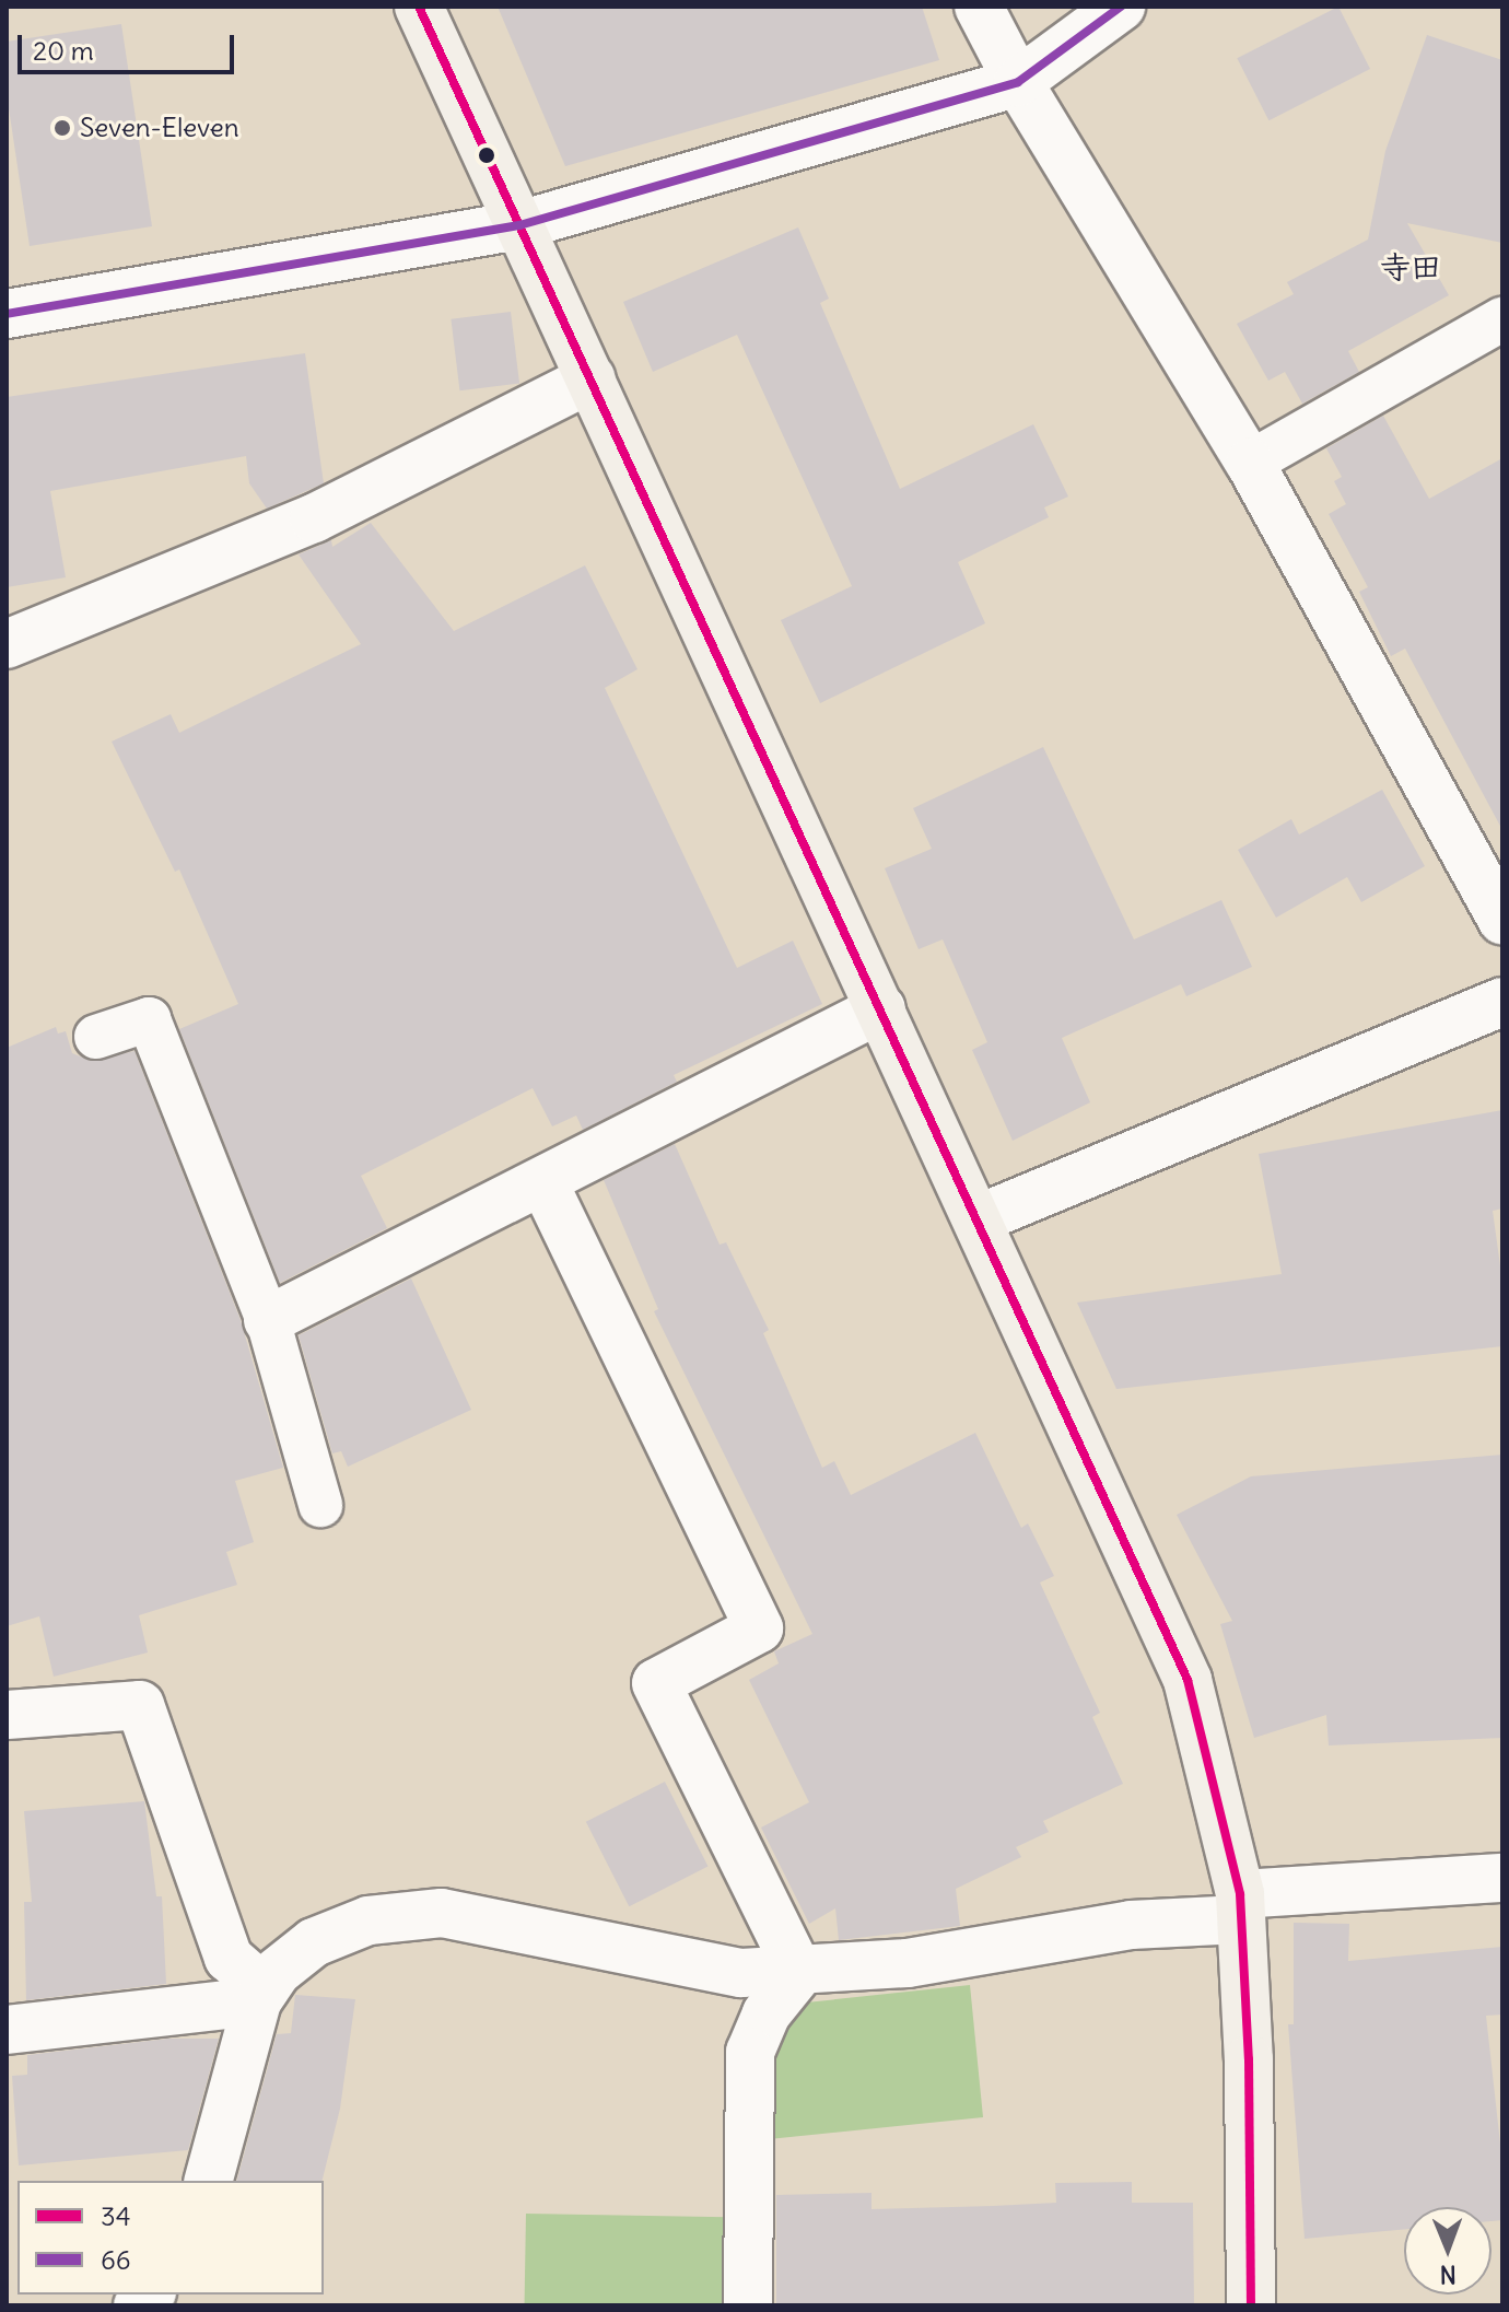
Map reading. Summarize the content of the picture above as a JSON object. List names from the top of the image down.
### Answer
{
  "districts": ["寺田"],
  "places": ["Seven-Eleven"],
  "lines": ["transit line 34", "transit line 66"],
  "legend": ["34", "66"],
  "scale_bar": "20 m",
  "north": "bottom"
}
